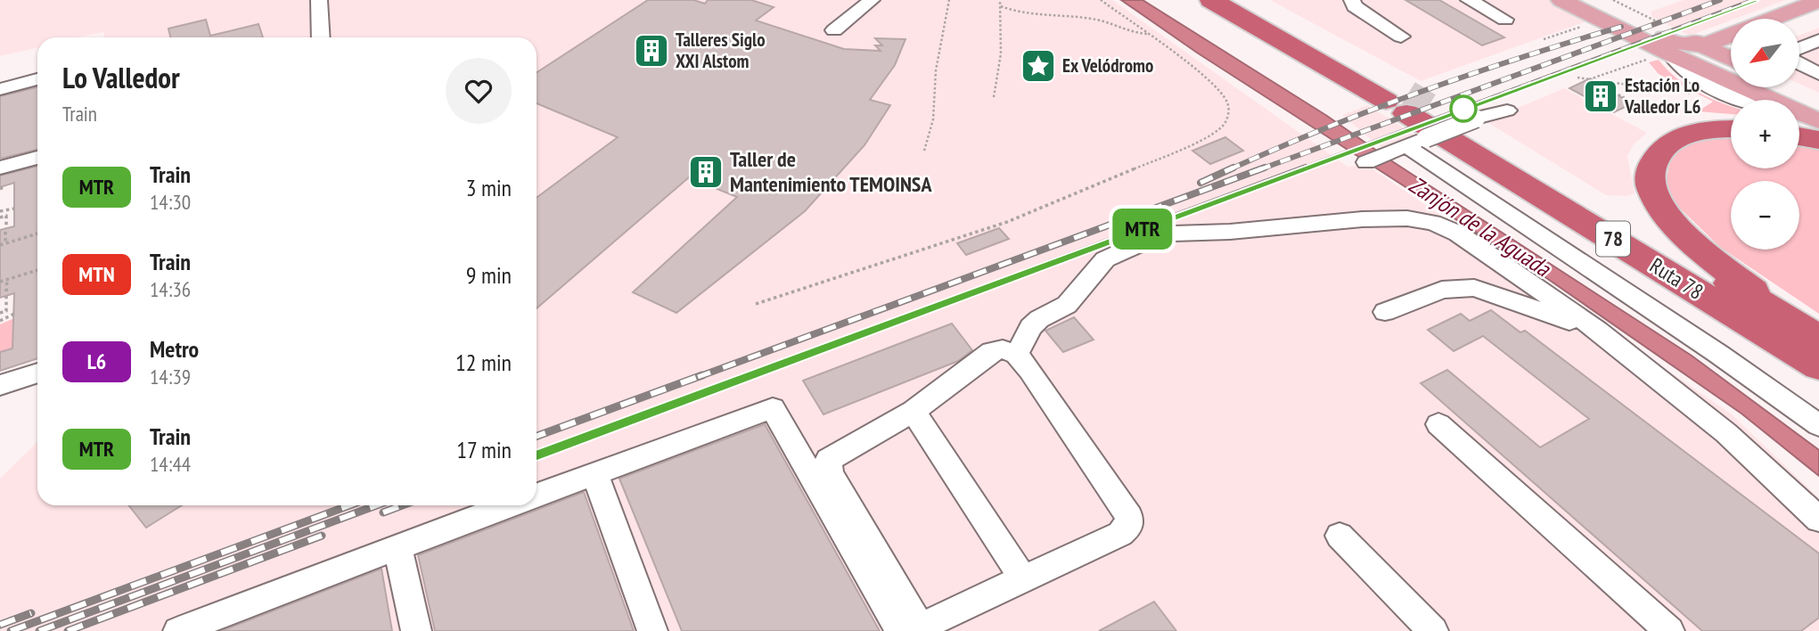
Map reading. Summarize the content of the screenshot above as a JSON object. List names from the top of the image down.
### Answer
{
  "streets": {
    "highway": ["78", "Ruta 78"]
  },
  "water": ["Zanjón de la Aguada"],
  "places": {
    "building": ["Talleres Siglo XXI Alstom", "Estación Lo Valledor L6", "Taller de Mantenimiento TEMOINSA"],
    "place": ["Ex Velódromo"]
  },
  "north": "bottom left",
  "page": {
    "on_map": "MTR",
    "map_buttons": ["+", "−"],
    "heading": ["Lo Valledor", "Train"],
    "list": [
      {
        "mark": "MTR",
        "name": "Train",
        "note": "14:30",
        "value": "3 min"
      },
      {
        "mark": "MTN",
        "name": "Train",
        "note": "14:36",
        "value": "9 min"
      },
      {
        "mark": "L6",
        "name": "Metro",
        "note": "14:39",
        "value": "12 min"
      },
      {
        "mark": "MTR",
        "name": "Train",
        "note": "14:44",
        "value": "17 min"
      }
    ]
  }
}
